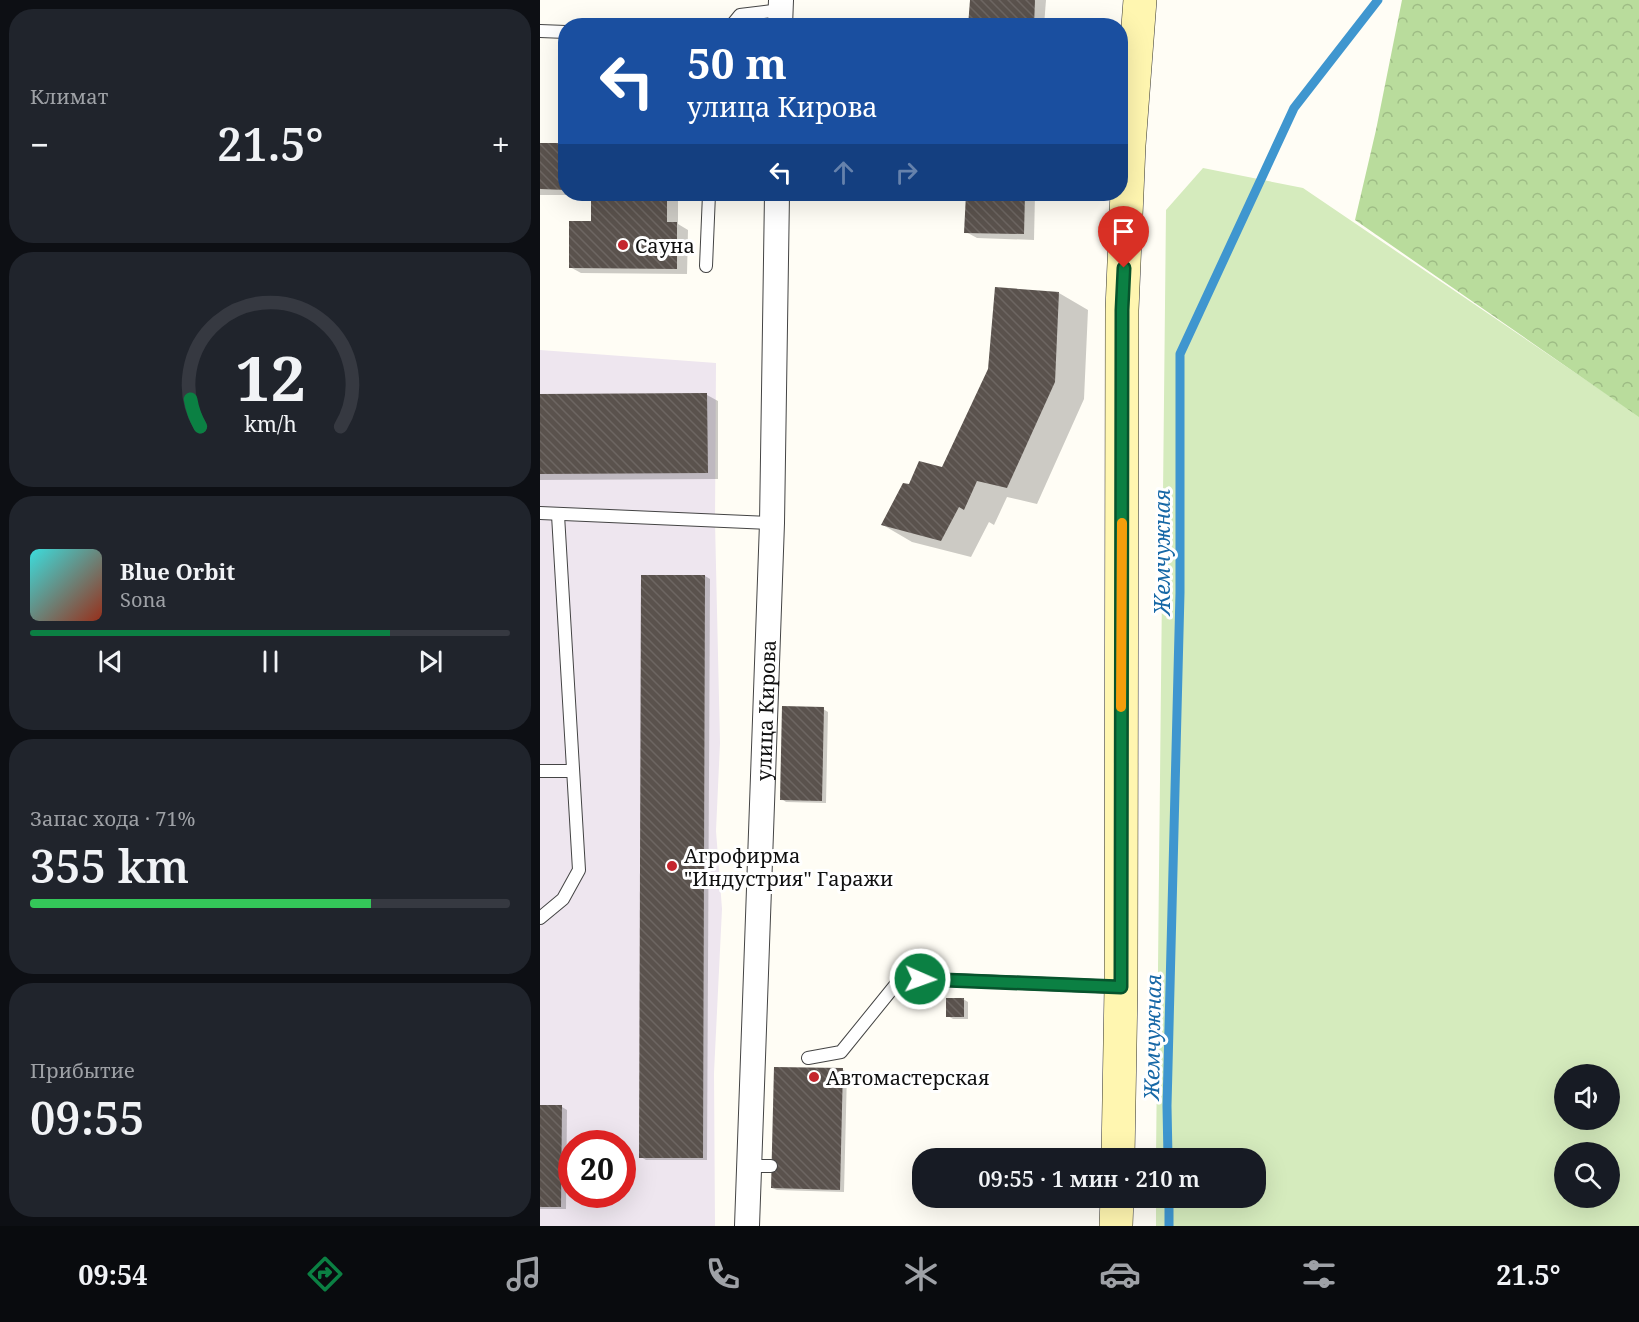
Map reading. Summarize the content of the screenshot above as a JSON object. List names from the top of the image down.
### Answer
{
  "streets": {
    "street": ["улица Кирова"]
  },
  "water": ["Жемчужная"],
  "places": ["Сауна", "Агрофирма \"Индустрия\" Гаражи", "Автомастерская"],
  "page": {
    "tile": [
      "Климат",
      ["Запас хода · 71%", "355 km"],
      ["Прибытие", "09:55"]
    ],
    "turn": ["50 m", "улица Кирова"],
    "heat": ["−", "21.5°", "+"],
    "song": ["Blue Orbit", "Sona"],
    "limit": "20",
    "trip": "09:55 · 1 мин · 210 m",
    "tabs": ["09:54", "21.5°"],
    "gauge": ["12", "km/h"]
  }
}
